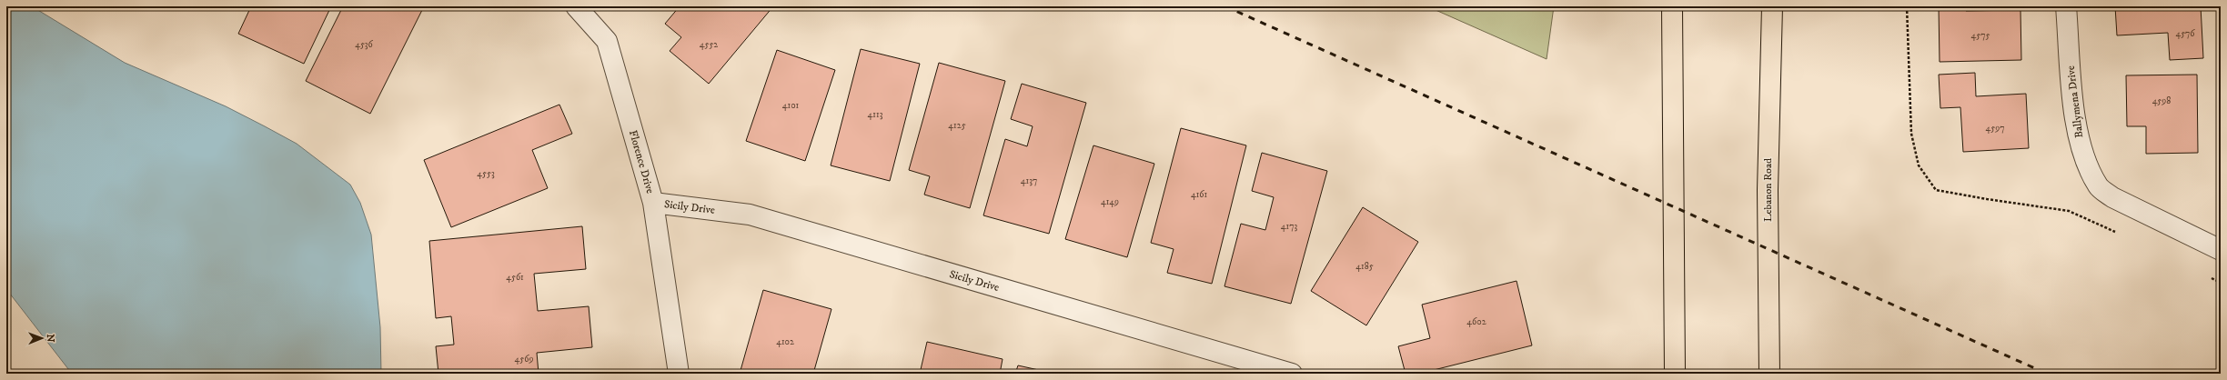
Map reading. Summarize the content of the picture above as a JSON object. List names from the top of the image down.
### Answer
{
  "streets": {
    "main road": ["Lebanon Road"],
    "street": ["Ballymena Drive", "Florence Drive", "Sicily Drive"]
  },
  "crossings": [
    ["Florence Drive", "Sicily Drive"]
  ],
  "house_numbers": [
    "4576",
    "4575",
    "4536",
    "4552",
    "4598",
    "4101",
    "4113",
    "4125",
    "4597",
    "4553",
    "4137",
    "4161",
    "4149",
    "4173",
    "4185",
    "4561",
    "4602",
    "4102",
    "4569"
  ],
  "north": "right"
}
